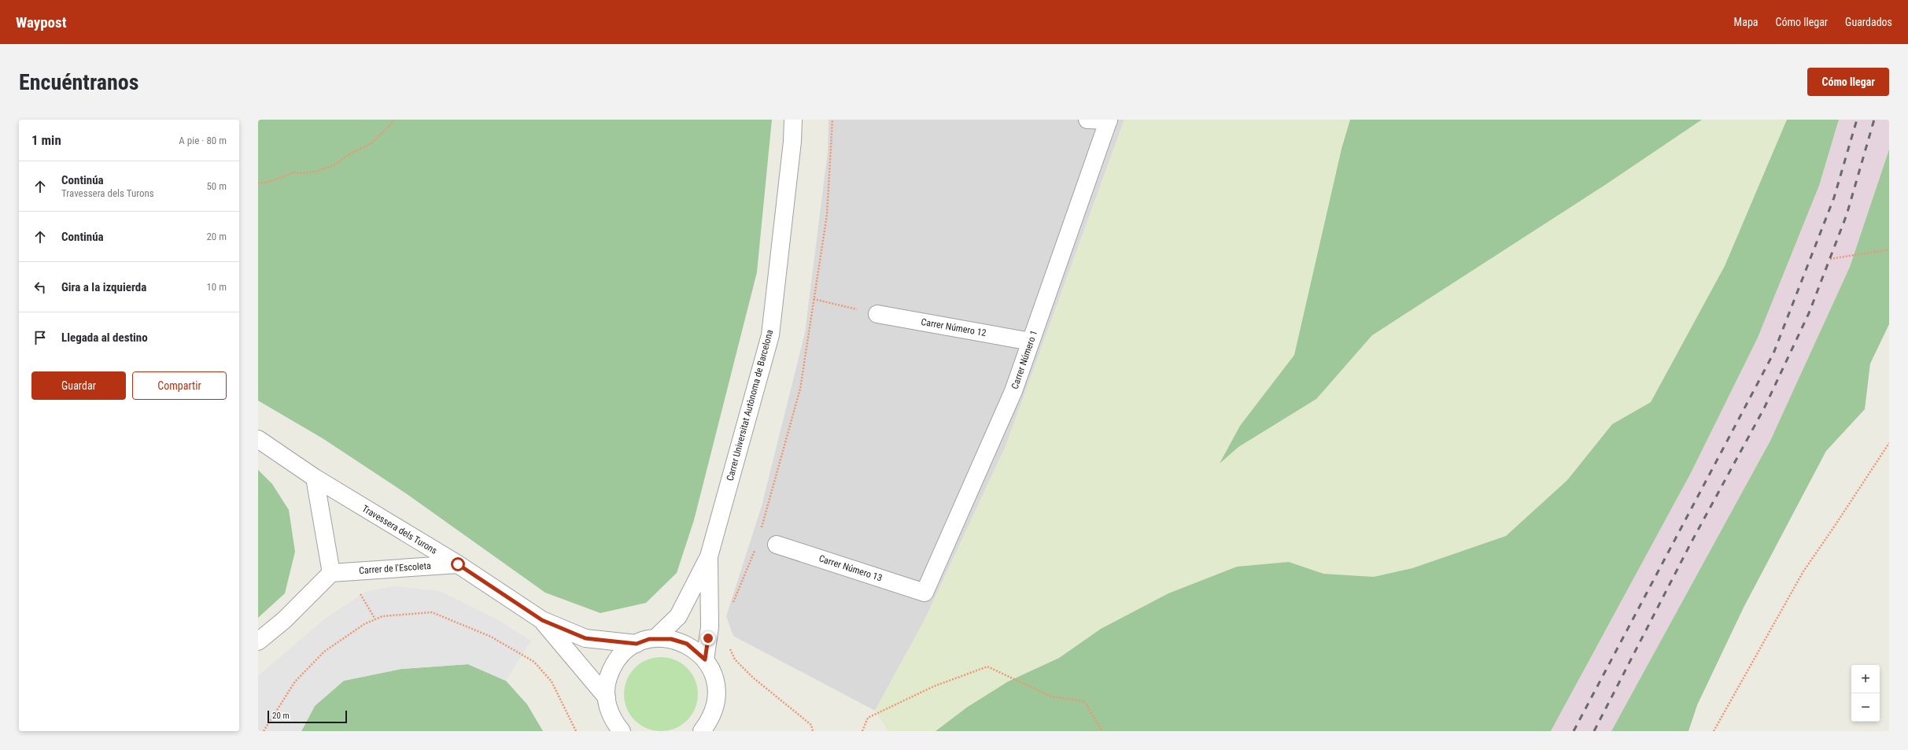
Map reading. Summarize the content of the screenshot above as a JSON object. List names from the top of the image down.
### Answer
{
  "streets": {
    "street": [
      "Carrer Número 12",
      "Carrer Número 1",
      "Carrer Universitat Autònoma de Barcelona",
      "Travessera dels Turons",
      "Carrer de l'Escoleta",
      "Carrer Número 13"
    ]
  },
  "crossings": [
    ["Carrer Número 12", "Carrer Número 1"],
    ["Carrer Número 1", "Carrer Número 13"],
    ["Travessera dels Turons", "Carrer de l'Escoleta"]
  ],
  "scale_bar": "20 m",
  "page": {
    "header": "Waypost",
    "nav": ["Mapa", "Cómo llegar", "Guardados"],
    "buttons": [
      "Cómo llegar",
      ["Guardar", "Compartir"]
    ],
    "title": "Encuéntranos",
    "heading": ["1 min", "A pie · 80 m"],
    "list": [
      ["Continúa", "Travessera dels Turons", "50 m"],
      ["Continúa", "20 m"],
      ["Gira a la izquierda", "10 m"],
      "Llegada al destino"
    ],
    "map_buttons": ["+", "−"],
    "scale": "20 m"
  }
}
